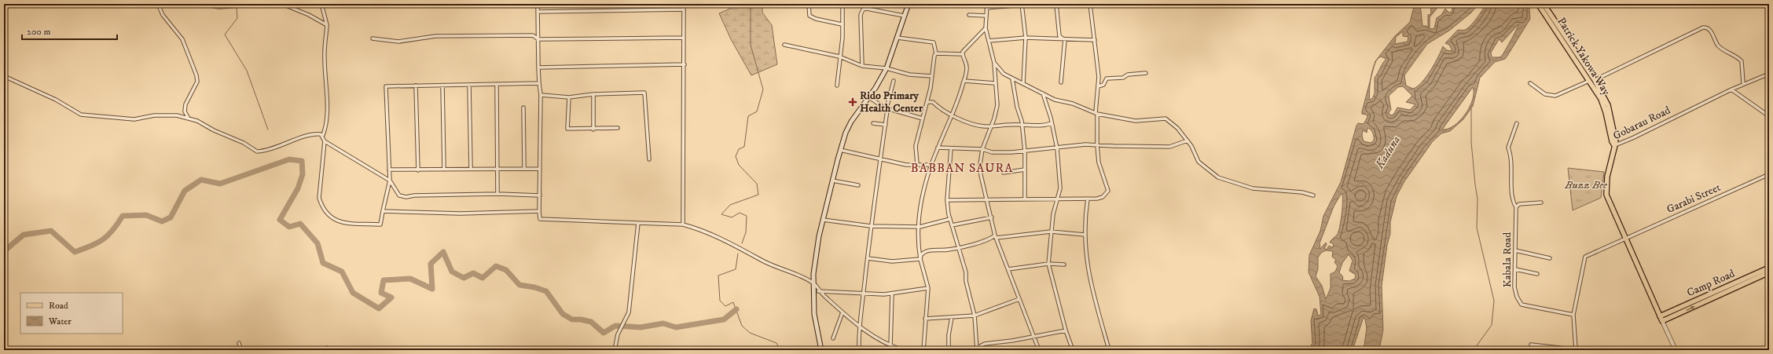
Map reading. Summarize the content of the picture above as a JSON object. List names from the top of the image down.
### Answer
{
  "streets": {
    "main road": ["Patrick Yakowa Way", "Gobarau Road", "Camp Road"],
    "street": ["Garabi Street", "Kabala Road"]
  },
  "crossings": [
    ["Patrick Yakowa Way", "Gobarau Road"],
    ["Gobarau Road", "Garabi Street"],
    ["Gobarau Road", "Camp Road"],
    ["Garabi Street", "Kabala Road"]
  ],
  "districts": ["BABBAN SAURA"],
  "water": ["Kaduna"],
  "parks": ["Buzz Bee"],
  "places": {
    "health": ["Rido Primary Health Center"]
  },
  "legend": ["Road", "Water"],
  "scale_bar": "200 m"
}
